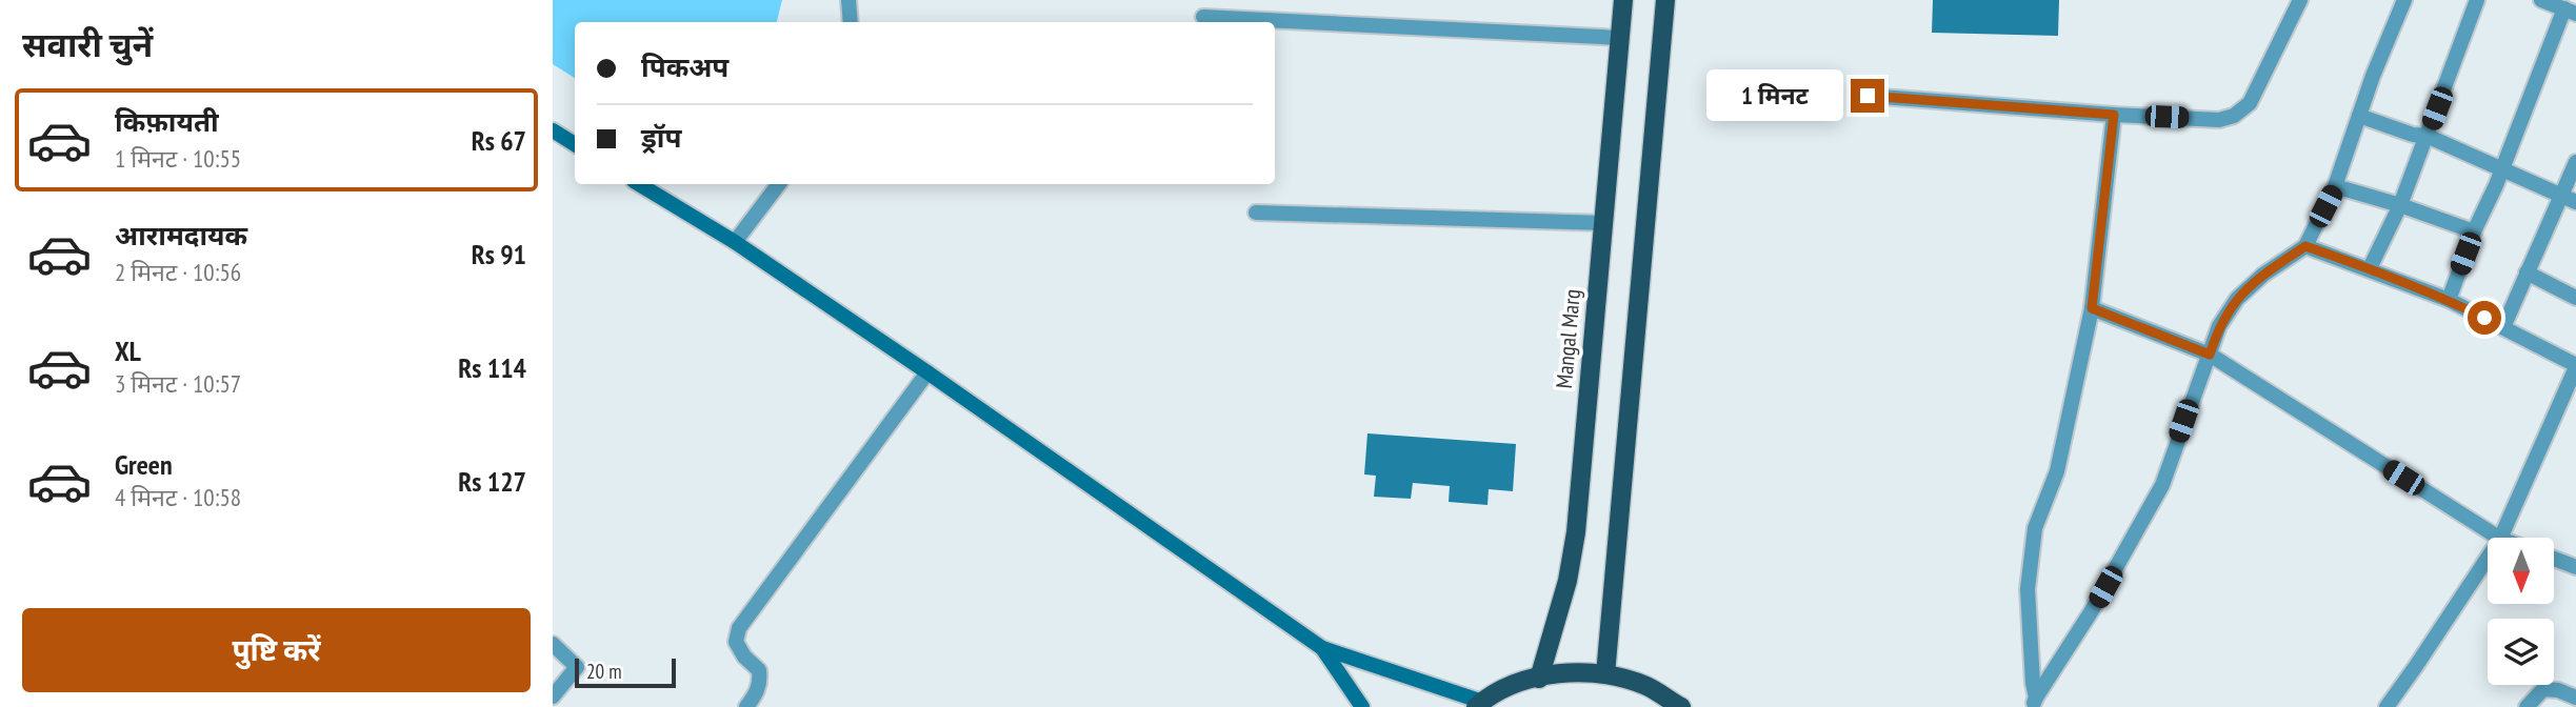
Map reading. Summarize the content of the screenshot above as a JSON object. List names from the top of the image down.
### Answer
{
  "streets": {
    "main road": ["Mangal Marg"]
  },
  "scale_bar": "20 m",
  "north": "bottom",
  "page": {
    "heading": "सवारी चुनें",
    "banner": ["पिकअप", "ड्रॉप"],
    "bubble": "1 मिनट",
    "list": [
      {
        "name": "किफ़ायती",
        "note": "1 मिनट · 10:55",
        "value": "Rs 67"
      },
      {
        "name": "आरामदायक",
        "note": "2 मिनट · 10:56",
        "value": "Rs 91"
      },
      {
        "name": "XL",
        "note": "3 मिनट · 10:57",
        "value": "Rs 114"
      },
      {
        "name": "Green",
        "note": "4 मिनट · 10:58",
        "value": "Rs 127"
      }
    ],
    "buttons": "पुष्टि करें",
    "scale": "20 m"
  }
}
